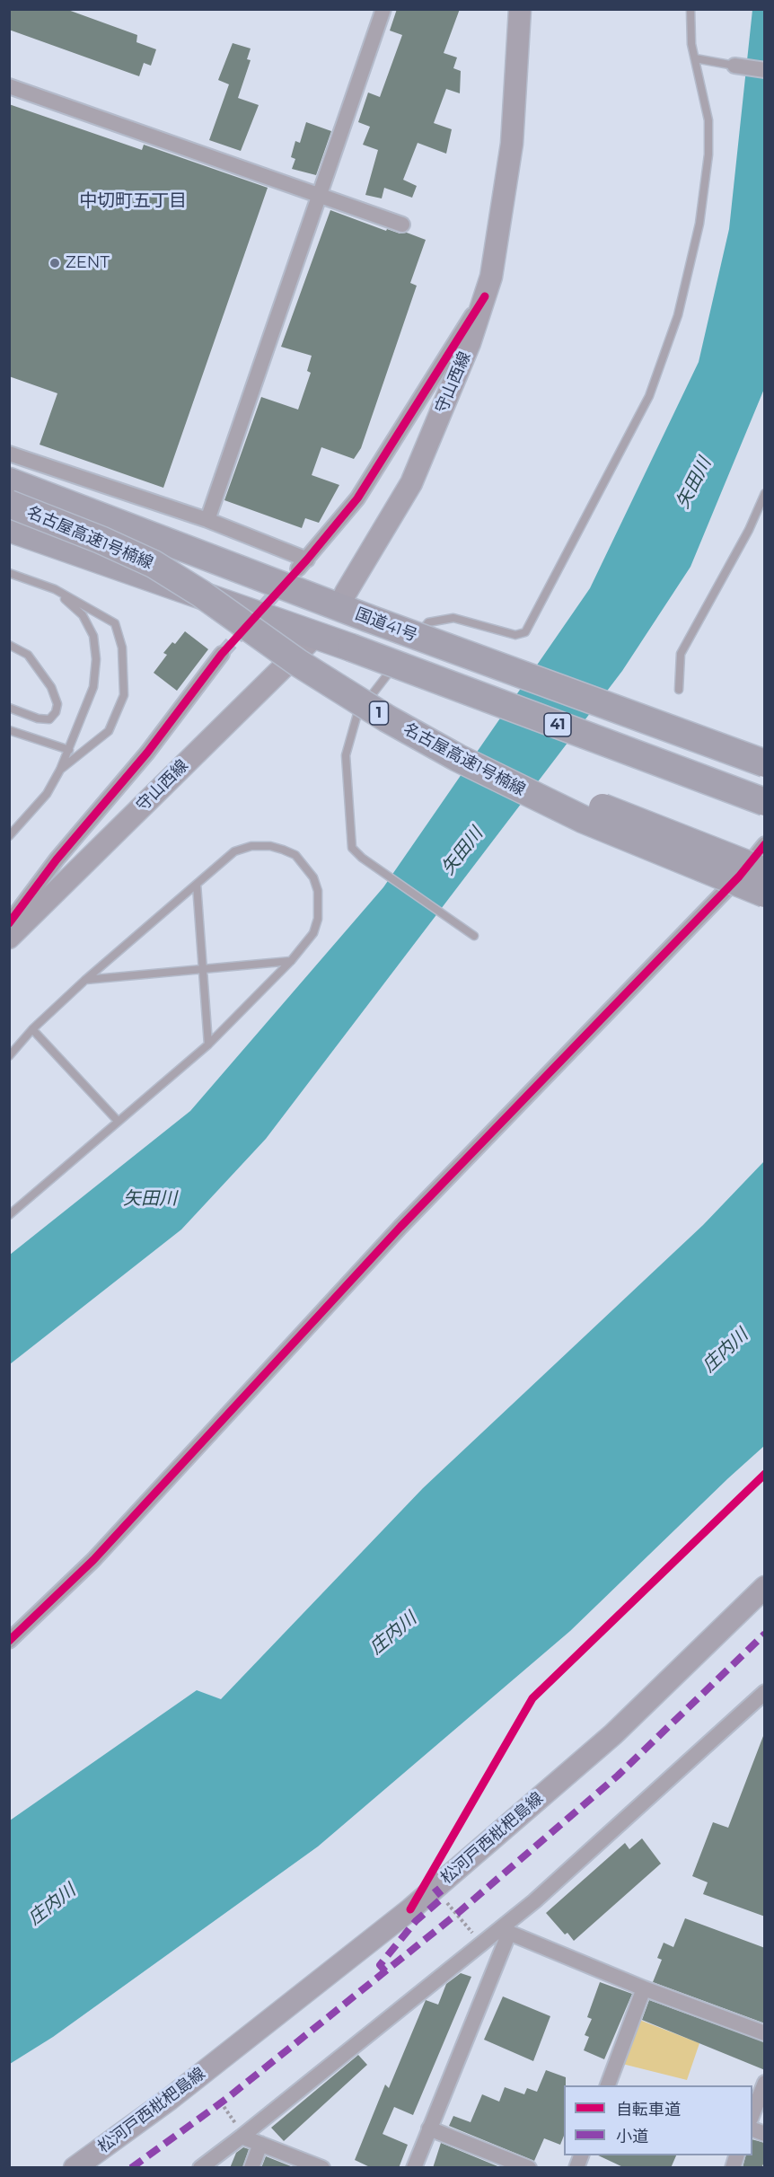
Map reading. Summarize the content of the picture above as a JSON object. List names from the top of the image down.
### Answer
{
  "streets": {
    "highway": [
      "名古屋高速1号楠線",
      "国道41号",
      "1",
      "41"
    ],
    "main road": ["守山西線", "松河戸西枇杷島線"]
  },
  "crossings": [
    ["守山西線", "国道41号"]
  ],
  "districts": ["中切町五丁目"],
  "water": ["矢田川", "庄内川"],
  "places": ["ZENT"],
  "legend": ["自転車道", "小道"]
}
